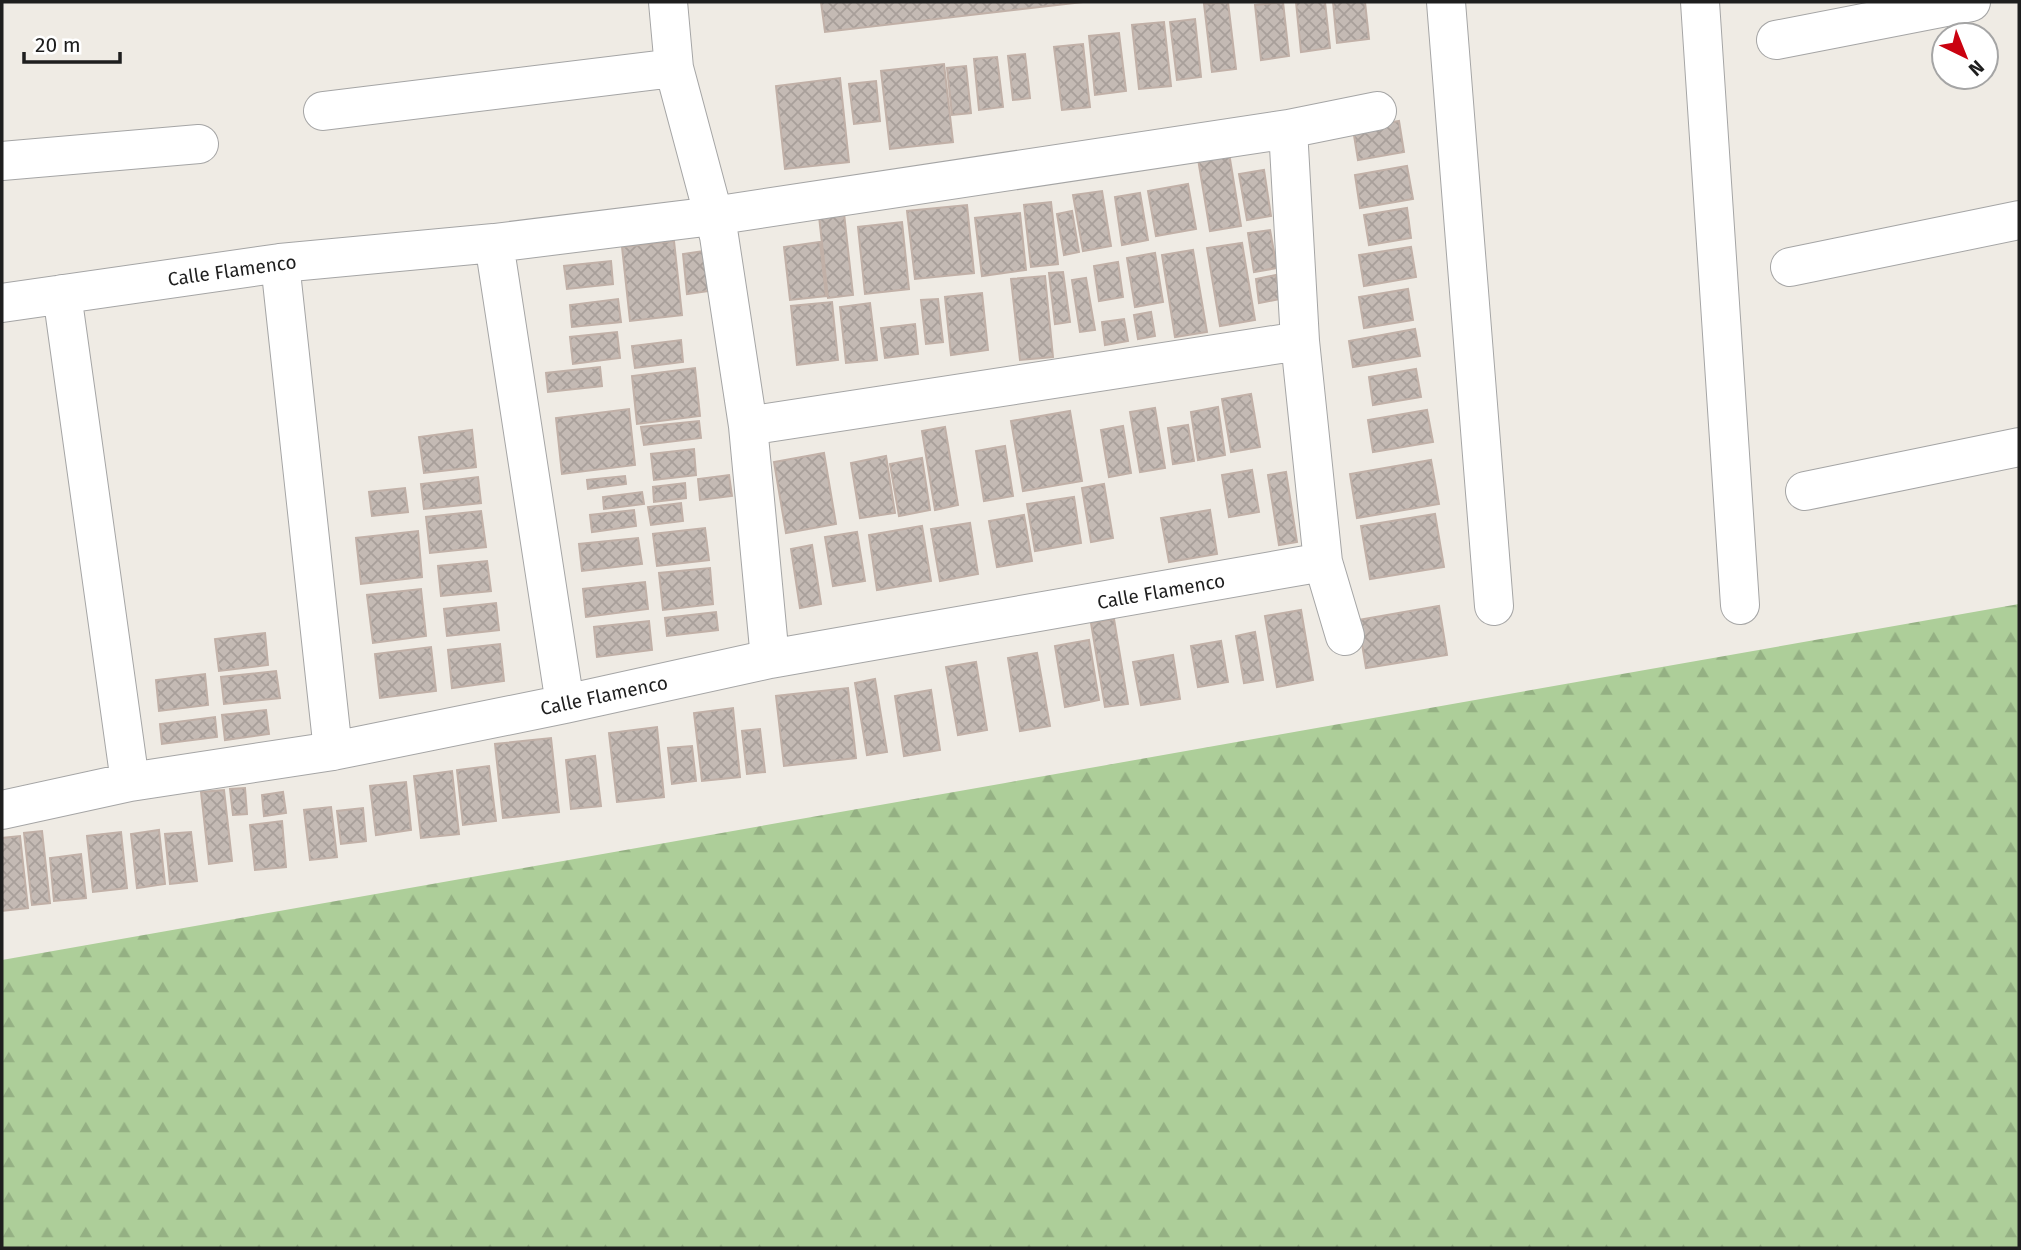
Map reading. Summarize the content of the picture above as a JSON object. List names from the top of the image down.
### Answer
{
  "streets": {
    "street": ["Calle Flamenco"]
  },
  "scale_bar": "20 m",
  "north": "bottom right"
}
